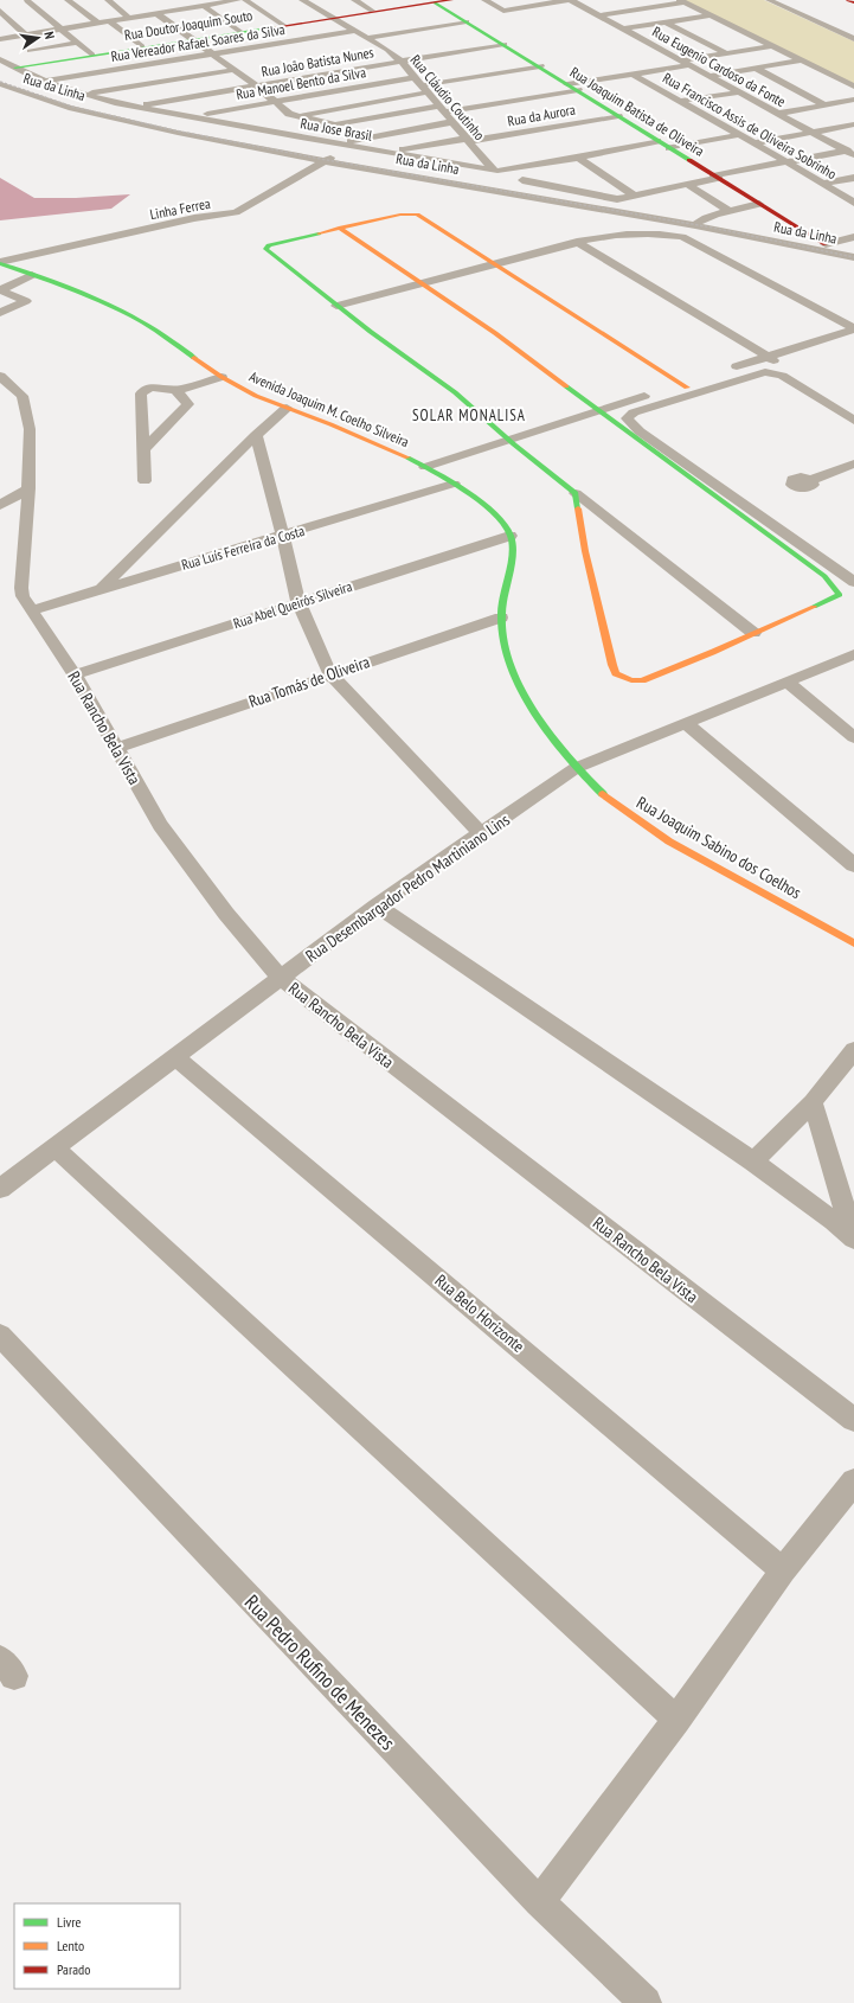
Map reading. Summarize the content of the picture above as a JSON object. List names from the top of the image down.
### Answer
{
  "streets": {
    "street": [
      "Rua Doutor Joaquim Souto",
      "Rua Vereador Rafael Soares da Silva",
      "Rua João Batista Nunes",
      "Rua Eugenio Cardoso da Fonte",
      "Rua Manoel Bento da Silva",
      "Rua da Linha",
      "Rua Cláudio Coutinho",
      "Rua Joaquim Batista de Oliveira",
      "Rua da Aurora",
      "Rua Francisco Assis de Oliveira Sobrinho",
      "Rua Jose Brasil",
      "Linha Ferrea",
      "Avenida Joaquim M. Coelho Silveira",
      "Rua Luís Ferreira da Costa",
      "Rua Abel Queirós Silveira",
      "Rua Tomás de Oliveira",
      "Rua Rancho Bela Vista",
      "Rua Joaquim Sabino dos Coelhos",
      "Rua Desembargador Pedro Martiniano Lins",
      "Rua Belo Horizonte",
      "Rua Pedro Rufino de Menezes"
    ]
  },
  "crossings": [
    ["Rua Doutor Joaquim Souto", "Rua Cláudio Coutinho"],
    ["Rua Doutor Joaquim Souto", "Rua Joaquim Batista de Oliveira"],
    ["Rua Doutor Joaquim Souto", "Rua Jose Brasil"],
    ["Rua Vereador Rafael Soares da Silva", "Rua Cláudio Coutinho"],
    ["Rua Vereador Rafael Soares da Silva", "Rua Jose Brasil"],
    ["Rua João Batista Nunes", "Rua Cláudio Coutinho"],
    ["Rua João Batista Nunes", "Rua Joaquim Batista de Oliveira"],
    ["Rua João Batista Nunes", "Rua Jose Brasil"],
    ["Rua Manoel Bento da Silva", "Rua Cláudio Coutinho"],
    ["Rua Manoel Bento da Silva", "Rua Jose Brasil"],
    ["Rua da Linha", "Linha Ferrea"],
    ["Rua Cláudio Coutinho", "Rua da Aurora"],
    ["Rua Cláudio Coutinho", "Rua Jose Brasil"],
    ["Rua Joaquim Batista de Oliveira", "Rua da Aurora"],
    ["Rua Joaquim Batista de Oliveira", "Rua Jose Brasil"],
    ["Rua da Aurora", "Rua Jose Brasil"],
    ["Rua Jose Brasil", "Linha Ferrea"],
    ["Linha Ferrea", "Avenida Joaquim M. Coelho Silveira"],
    ["Avenida Joaquim M. Coelho Silveira", "Rua Luís Ferreira da Costa"],
    ["Avenida Joaquim M. Coelho Silveira", "Rua Abel Queirós Silveira"],
    ["Rua Luís Ferreira da Costa", "Rua Rancho Bela Vista"],
    ["Rua Abel Queirós Silveira", "Rua Rancho Bela Vista"],
    ["Rua Tomás de Oliveira", "Rua Rancho Bela Vista"],
    ["Rua Rancho Bela Vista", "Rua Desembargador Pedro Martiniano Lins"],
    ["Rua Joaquim Sabino dos Coelhos", "Rua Desembargador Pedro Martiniano Lins"],
    ["Rua Desembargador Pedro Martiniano Lins", "Rua Belo Horizonte"]
  ],
  "districts": ["SOLAR MONALISA"],
  "legend": ["Livre", "Lento", "Parado"],
  "north": "right"
}
